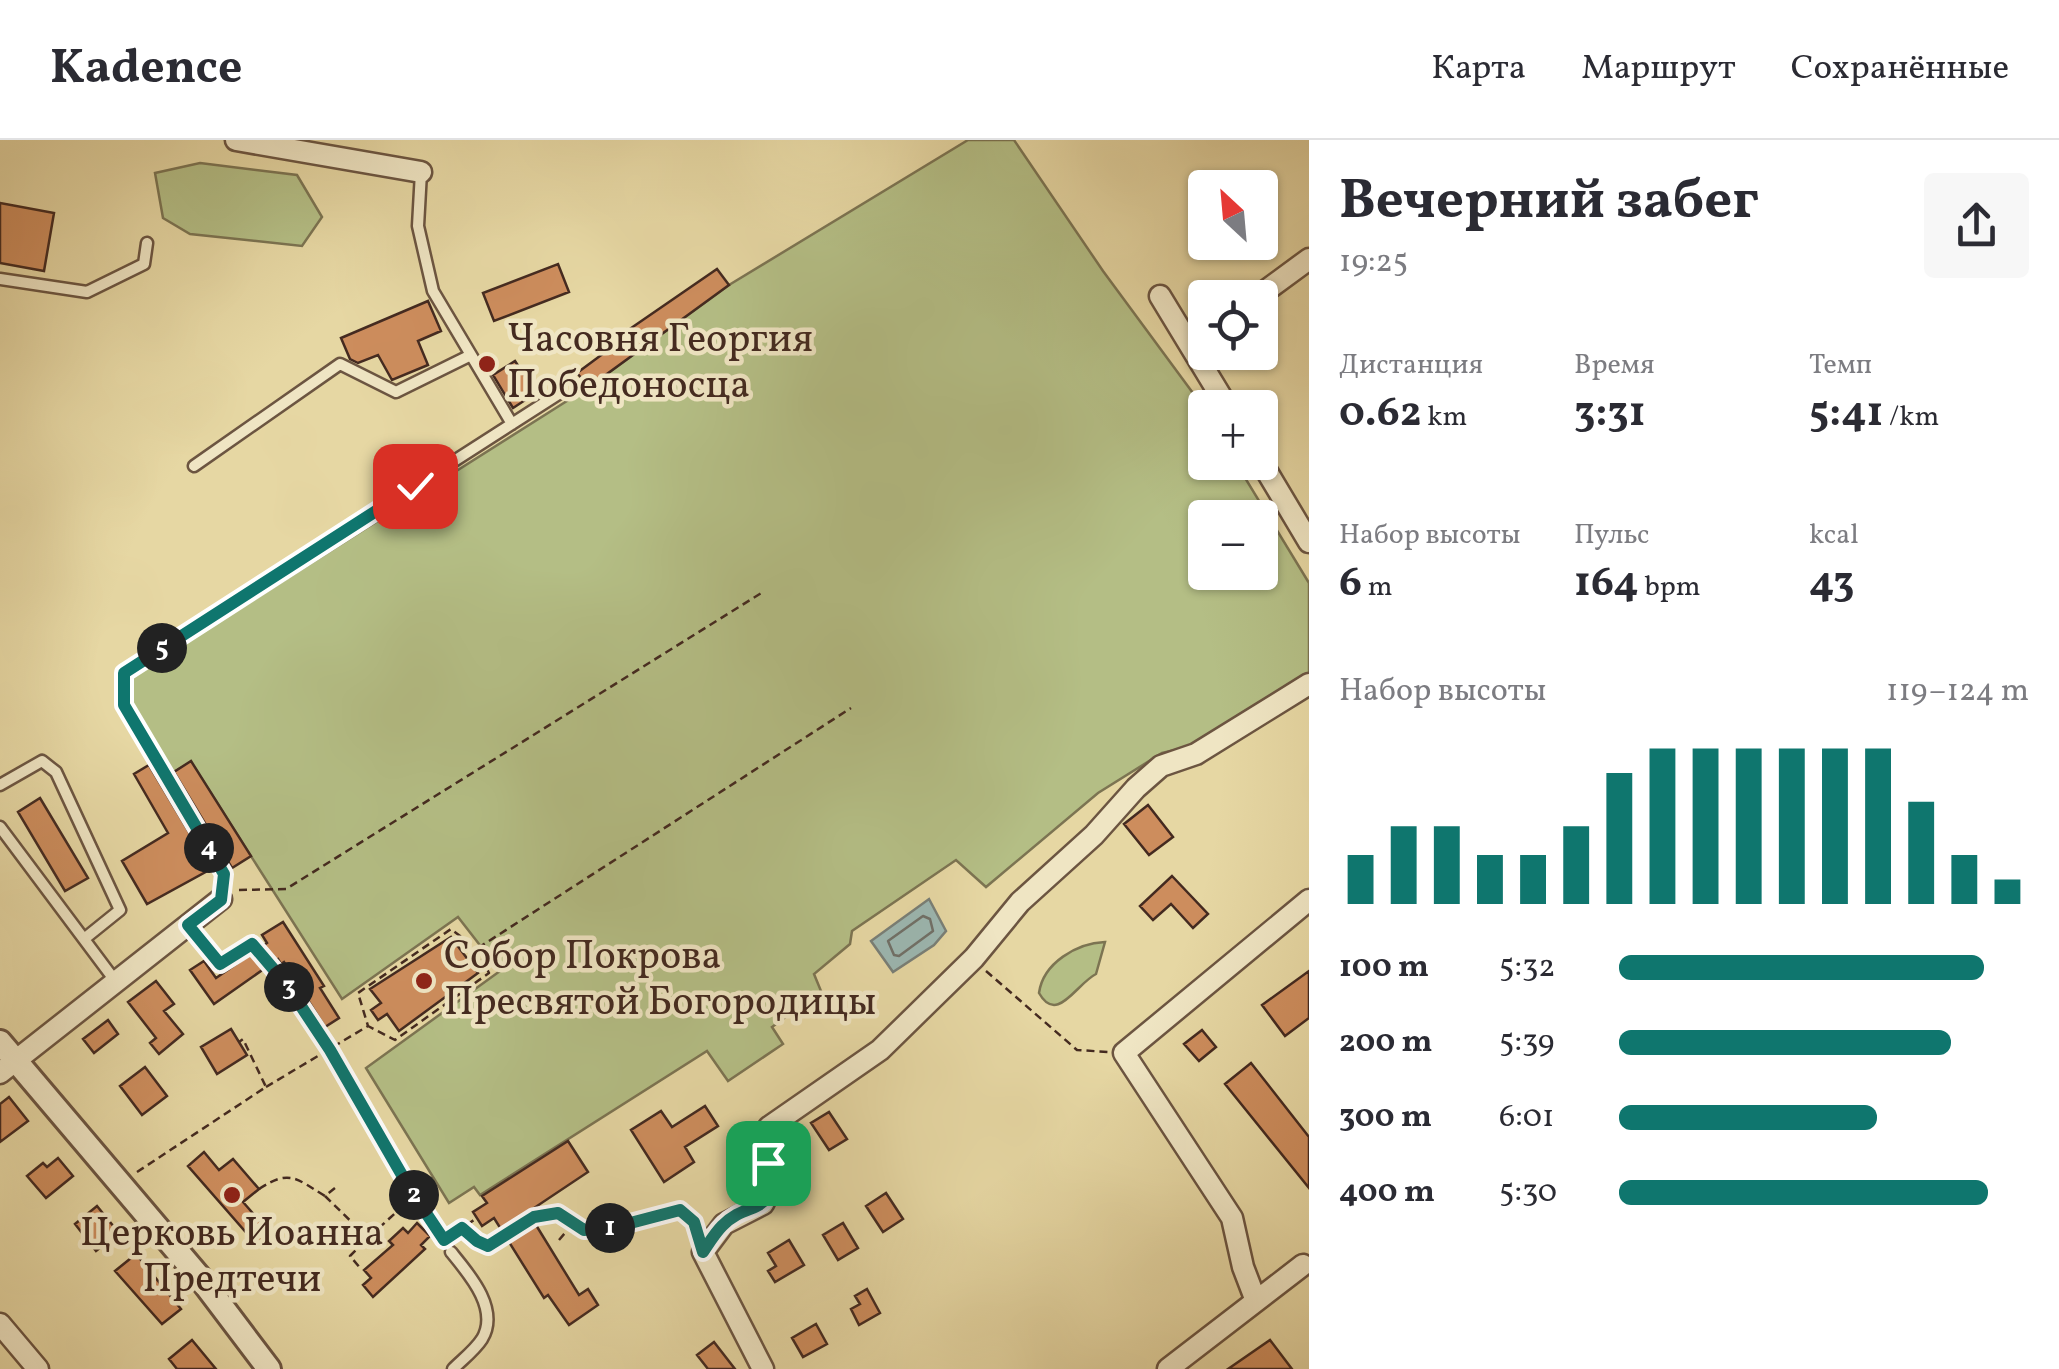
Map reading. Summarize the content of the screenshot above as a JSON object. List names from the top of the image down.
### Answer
{
  "places": ["Часовня Георгия Победоносца", "Собор Покрова Пресвятой Богородицы", "Церковь Иоанна Предтечи"],
  "north": "top left",
  "page": {
    "header": "Kadence",
    "nav": ["Карта", "Маршрут", "Сохранённые"],
    "heading": ["Вечерний забег", "19:25"],
    "map_buttons": ["+", "−"],
    "stats": [
      ["Дистанция", "0.62 km"],
      ["Время", "3:31"],
      ["Темп", "5:41 /km"],
      ["Набор высоты", "6 m"],
      ["Пульс", "164 bpm"],
      ["kcal", "43"]
    ],
    "pins": [
      "5",
      "4",
      "3",
      "2",
      "1"
    ],
    "chart": ["Набор высоты", "119–124 m"],
    "list": [
      {
        "name": "100 m",
        "note": "5:32"
      },
      {
        "name": "200 m",
        "note": "5:39"
      },
      {
        "name": "300 m",
        "note": "6:01"
      },
      {
        "name": "400 m",
        "note": "5:30"
      }
    ]
  }
}
